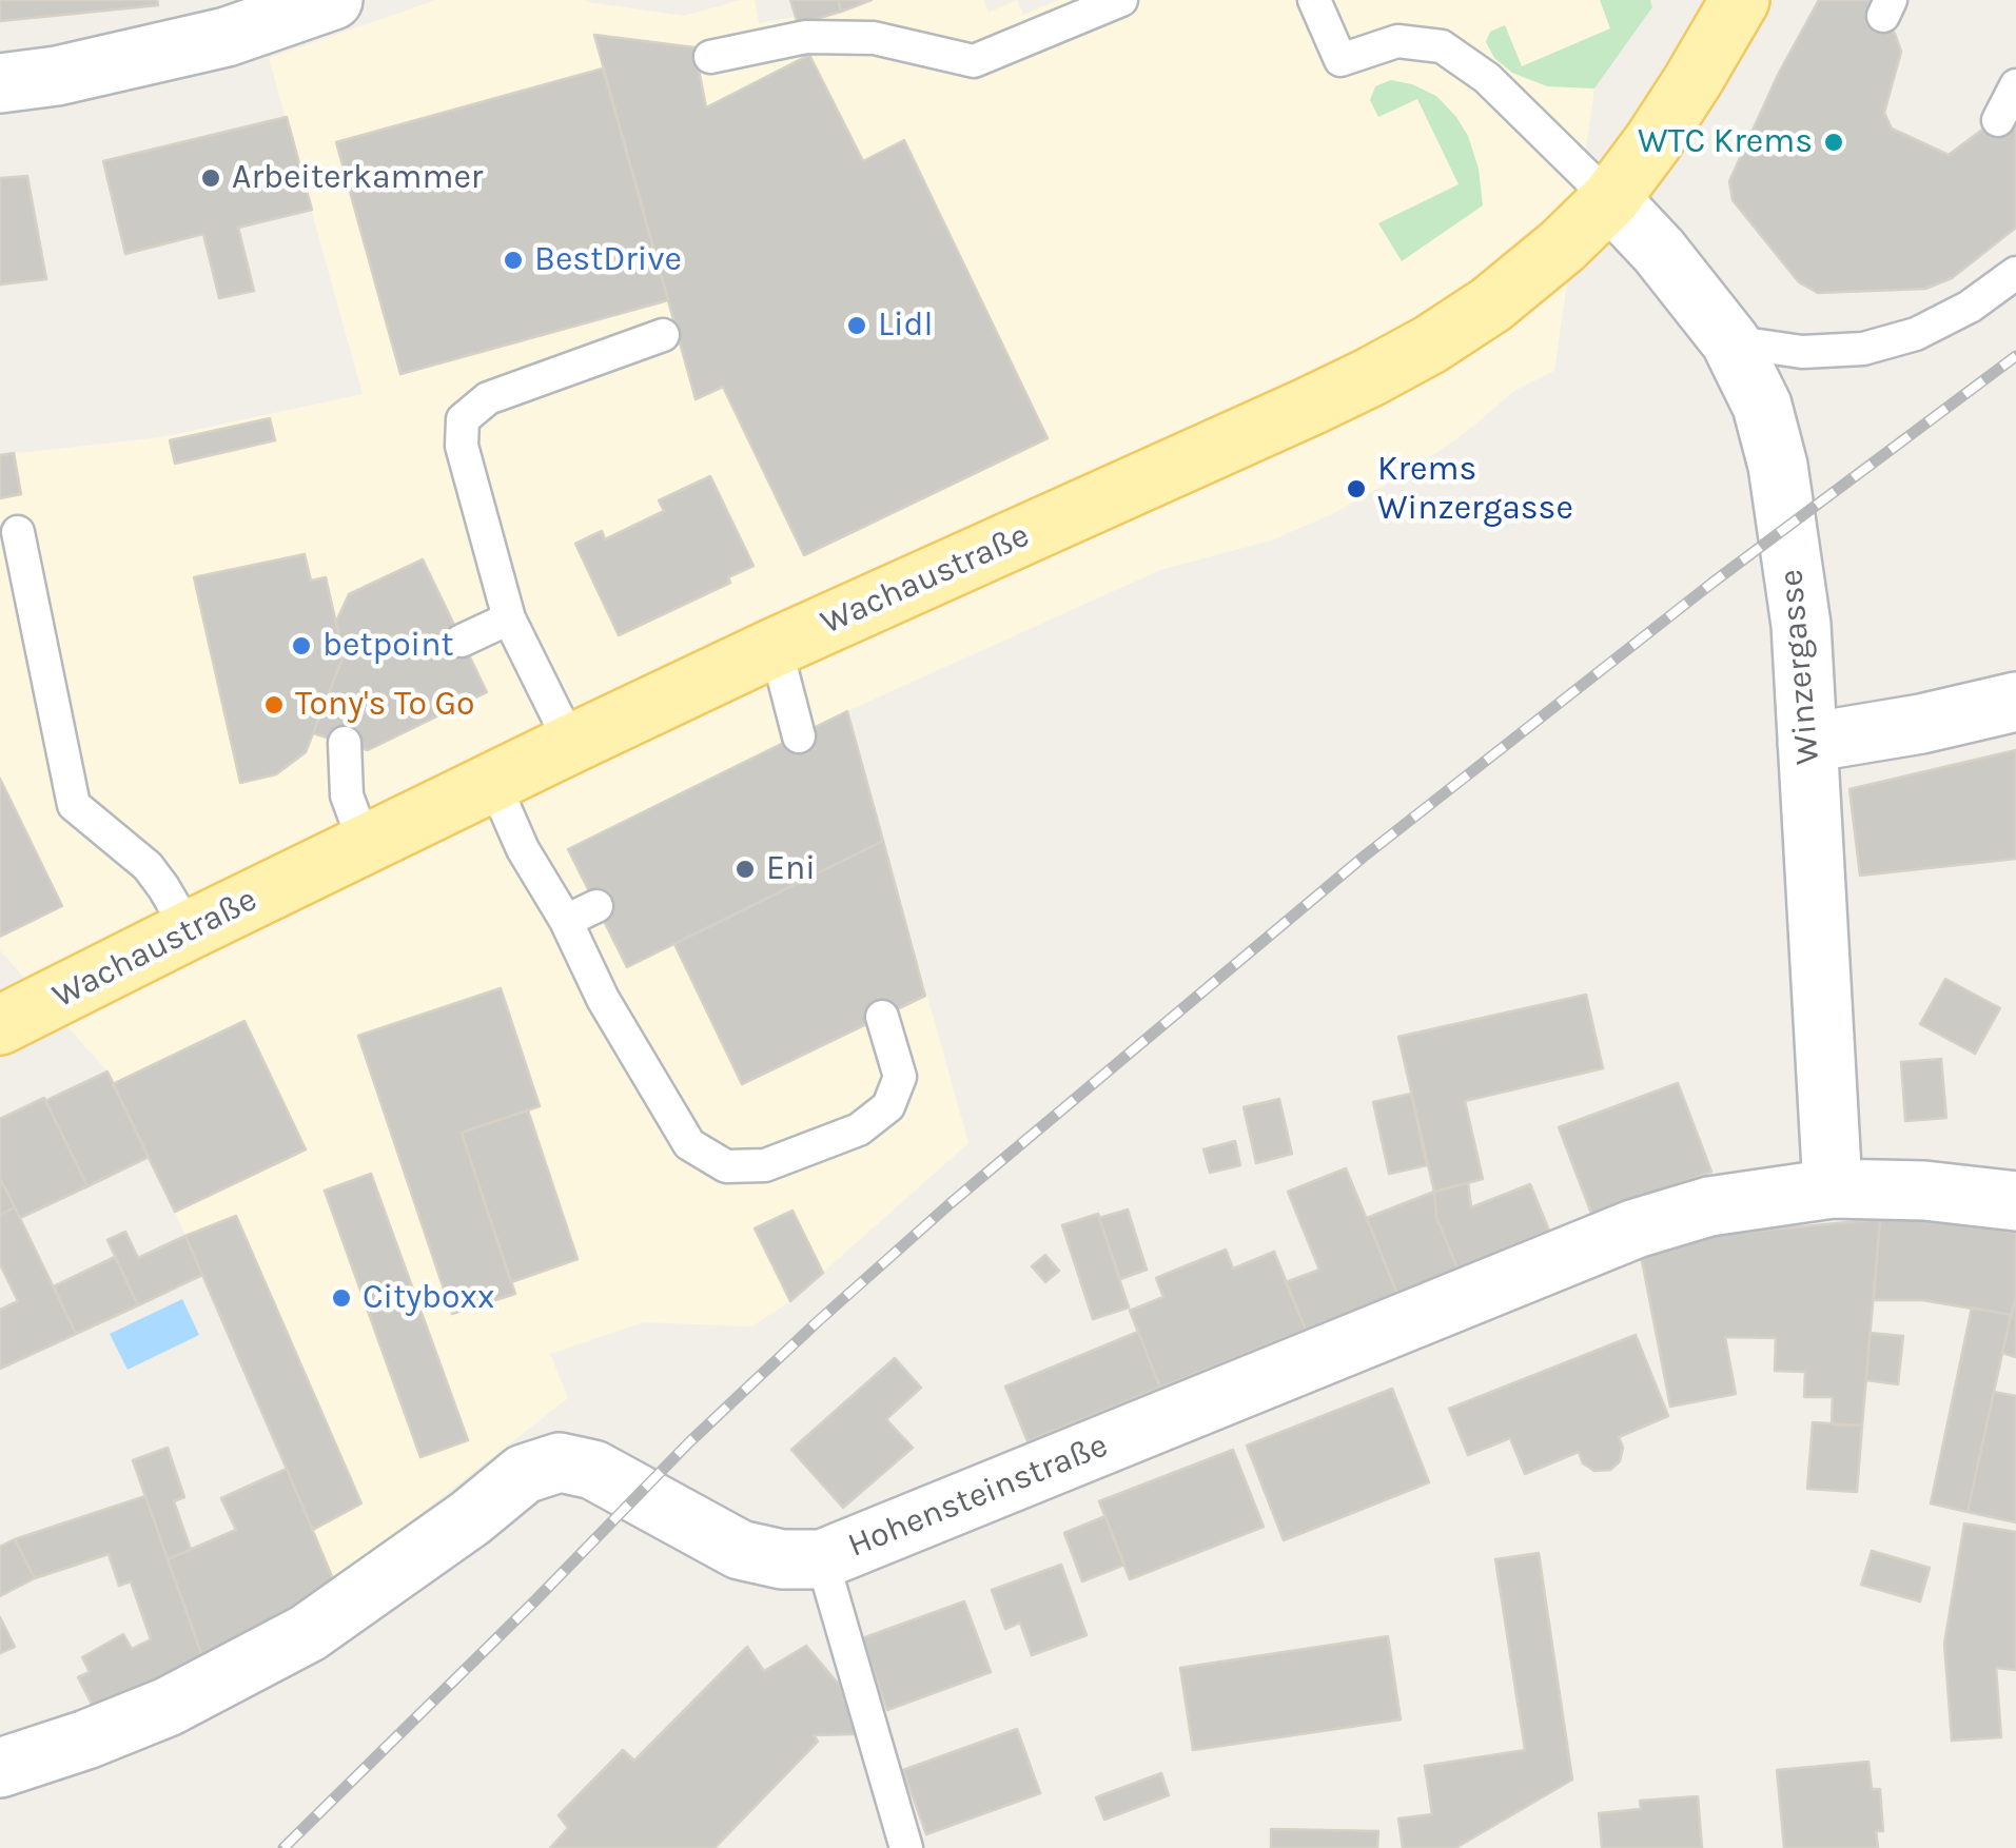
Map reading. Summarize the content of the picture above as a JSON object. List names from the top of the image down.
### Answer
{
  "streets": {
    "main road": ["Wachaustraße"],
    "street": ["Winzergasse", "Hohensteinstraße"]
  },
  "crossings": [
    ["Wachaustraße", "Winzergasse"],
    ["Winzergasse", "Hohensteinstraße"]
  ],
  "places": [
    "WTC Krems",
    "Arbeiterkammer",
    "BestDrive",
    "Lidl",
    "Krems Winzergasse",
    "betpoint",
    "Tony's To Go",
    "Eni",
    "Cityboxx"
  ]
}
